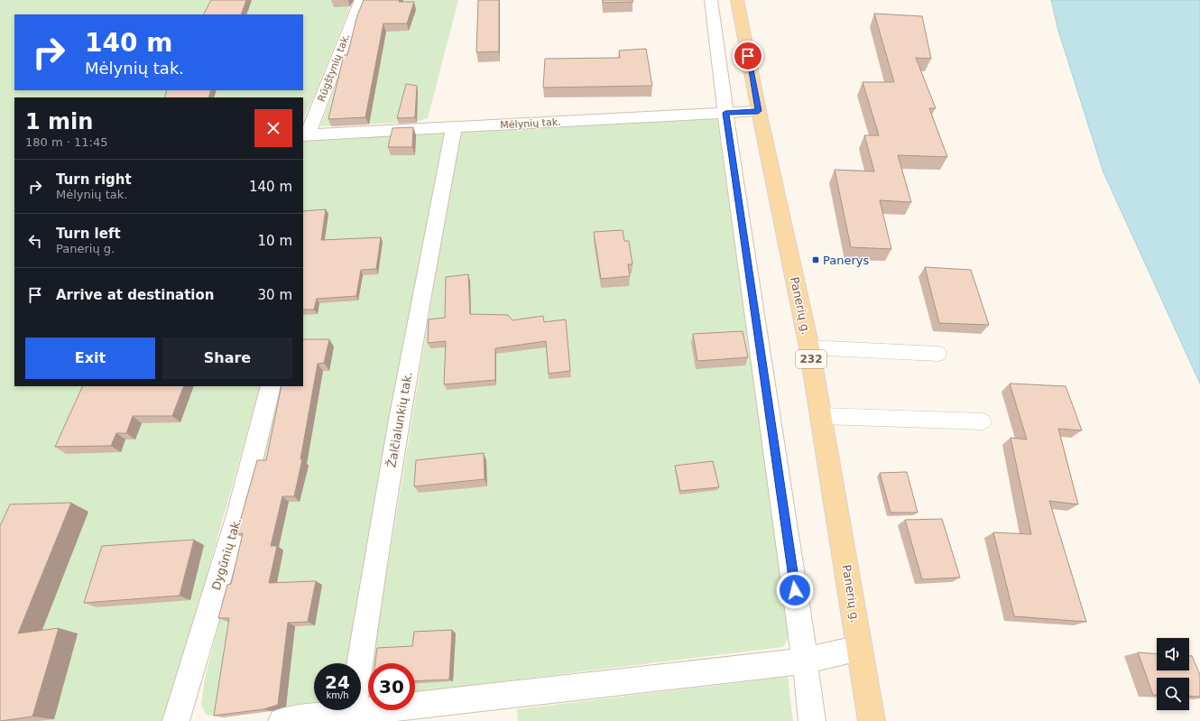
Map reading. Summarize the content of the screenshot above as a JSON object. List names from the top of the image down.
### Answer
{
  "streets": {
    "main road": ["Panerių g.", "232"],
    "street": [
      "Rūgštynių tak.",
      "Mėlynių tak.",
      "Žalčialunkių tak.",
      "Dygūnių tak."
    ]
  },
  "crossings": [
    ["Rūgštynių tak.", "Mėlynių tak."],
    ["Mėlynių tak.", "Panerių g."],
    ["Mėlynių tak.", "Žalčialunkių tak."]
  ],
  "places": {
    "transit": ["Panerys"]
  },
  "page": {
    "turn": ["140 m", "Mėlynių tak."],
    "heading": ["1 min", "180 m · 11:45"],
    "list": [
      {
        "name": "Turn right",
        "note": "Mėlynių tak.",
        "value": "140 m"
      },
      {
        "name": "Turn left",
        "note": "Panerių g.",
        "value": "10 m"
      },
      {
        "name": "Arrive at destination",
        "value": "30 m"
      }
    ],
    "buttons": ["Exit", "Share"],
    "speed": "24 km/h",
    "limit": "30"
  }
}
